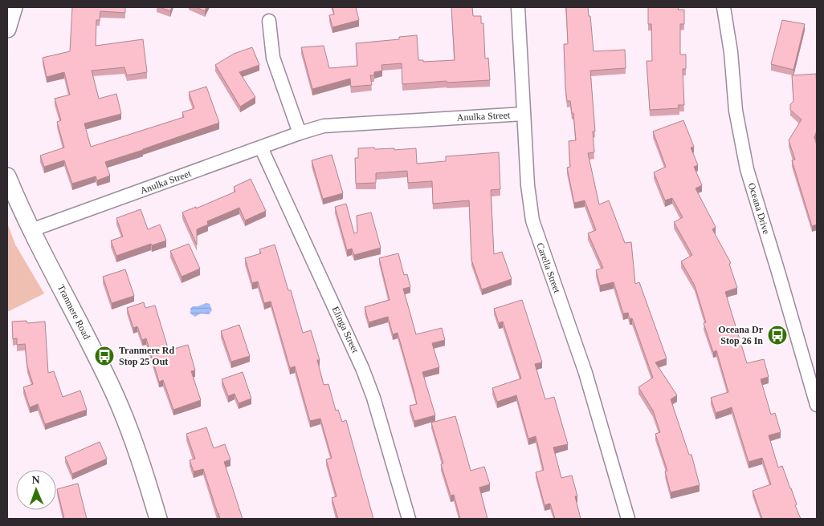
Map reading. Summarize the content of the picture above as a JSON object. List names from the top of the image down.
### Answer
{
  "streets": {
    "street": [
      "Anulka Street",
      "Oceana Drive",
      "Carella Street",
      "Tranmere Road",
      "Elinga Street"
    ]
  },
  "crossings": [
    ["Anulka Street", "Carella Street"],
    ["Anulka Street", "Tranmere Road"],
    ["Anulka Street", "Elinga Street"]
  ],
  "places": {
    "bus stop": ["Oceana Dr Stop 26 In", "Tranmere Rd Stop 25 Out"]
  },
  "north": "top"
}
